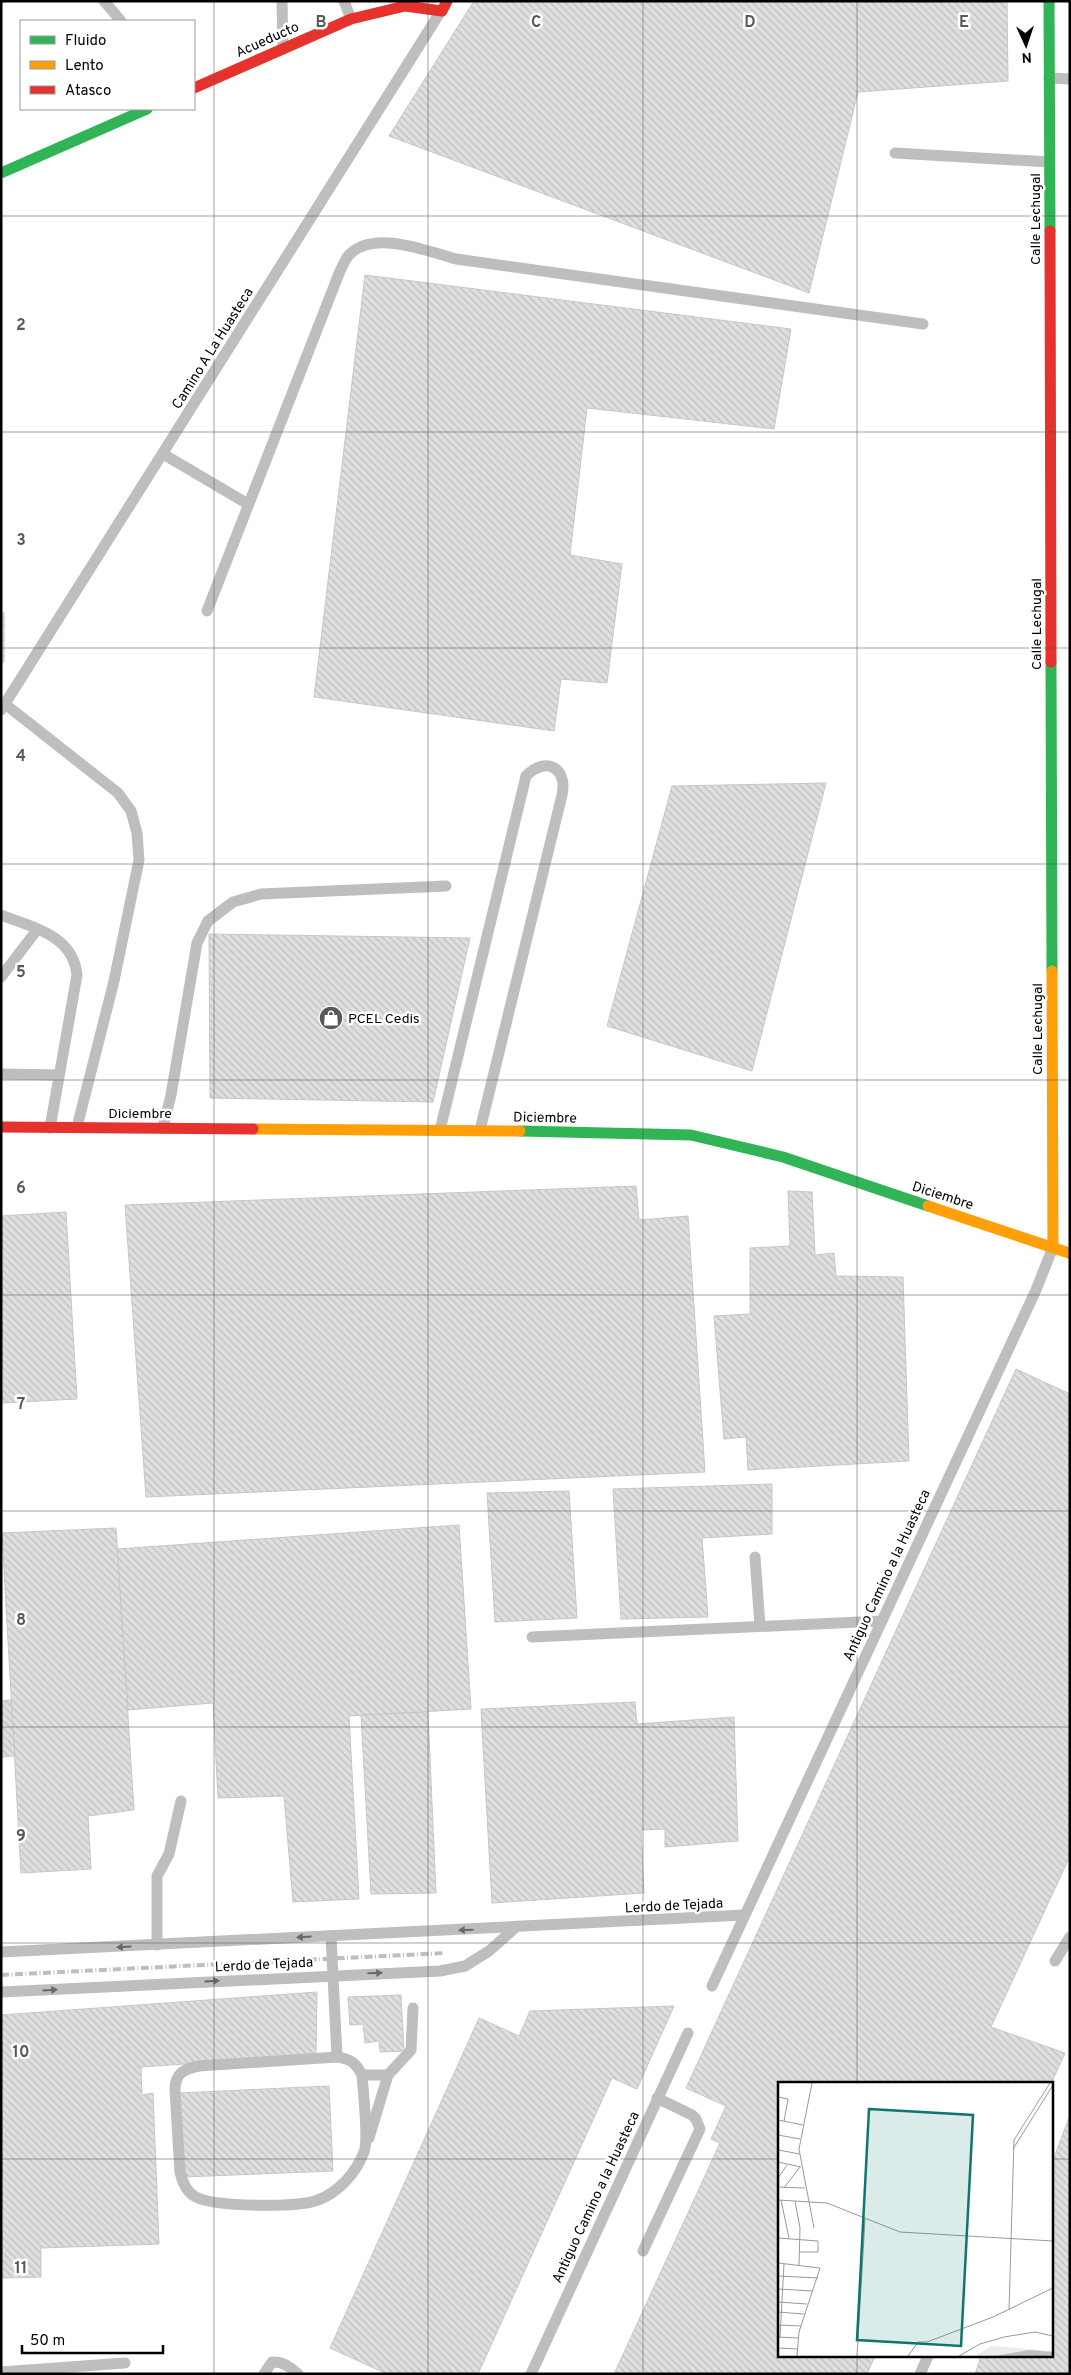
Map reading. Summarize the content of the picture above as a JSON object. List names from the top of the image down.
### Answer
{
  "streets": {
    "street": ["Acueducto", "Calle Lechugal", "Diciembre"],
    "lane": ["Camino A La Huasteca", "Antiguo Camino a la Huasteca", "Lerdo de Tejada"]
  },
  "crossings": [
    ["Acueducto", "Camino A La Huasteca"],
    ["Calle Lechugal", "Diciembre"],
    ["Calle Lechugal", "Antiguo Camino a la Huasteca"],
    ["Diciembre", "Antiguo Camino a la Huasteca"],
    ["Antiguo Camino a la Huasteca", "Lerdo de Tejada"]
  ],
  "places": {
    "shop": ["PCEL Cedis"]
  },
  "legend": ["Fluido", "Lento", "Atasco"],
  "scale_bar": "50 m",
  "north": "bottom",
  "grid": {
    "columns": [
      "B",
      "C",
      "D",
      "E"
    ],
    "rows": [
      "2",
      "3",
      "4",
      "5",
      "6",
      "7",
      "8",
      "9",
      "10",
      "11"
    ]
  }
}
